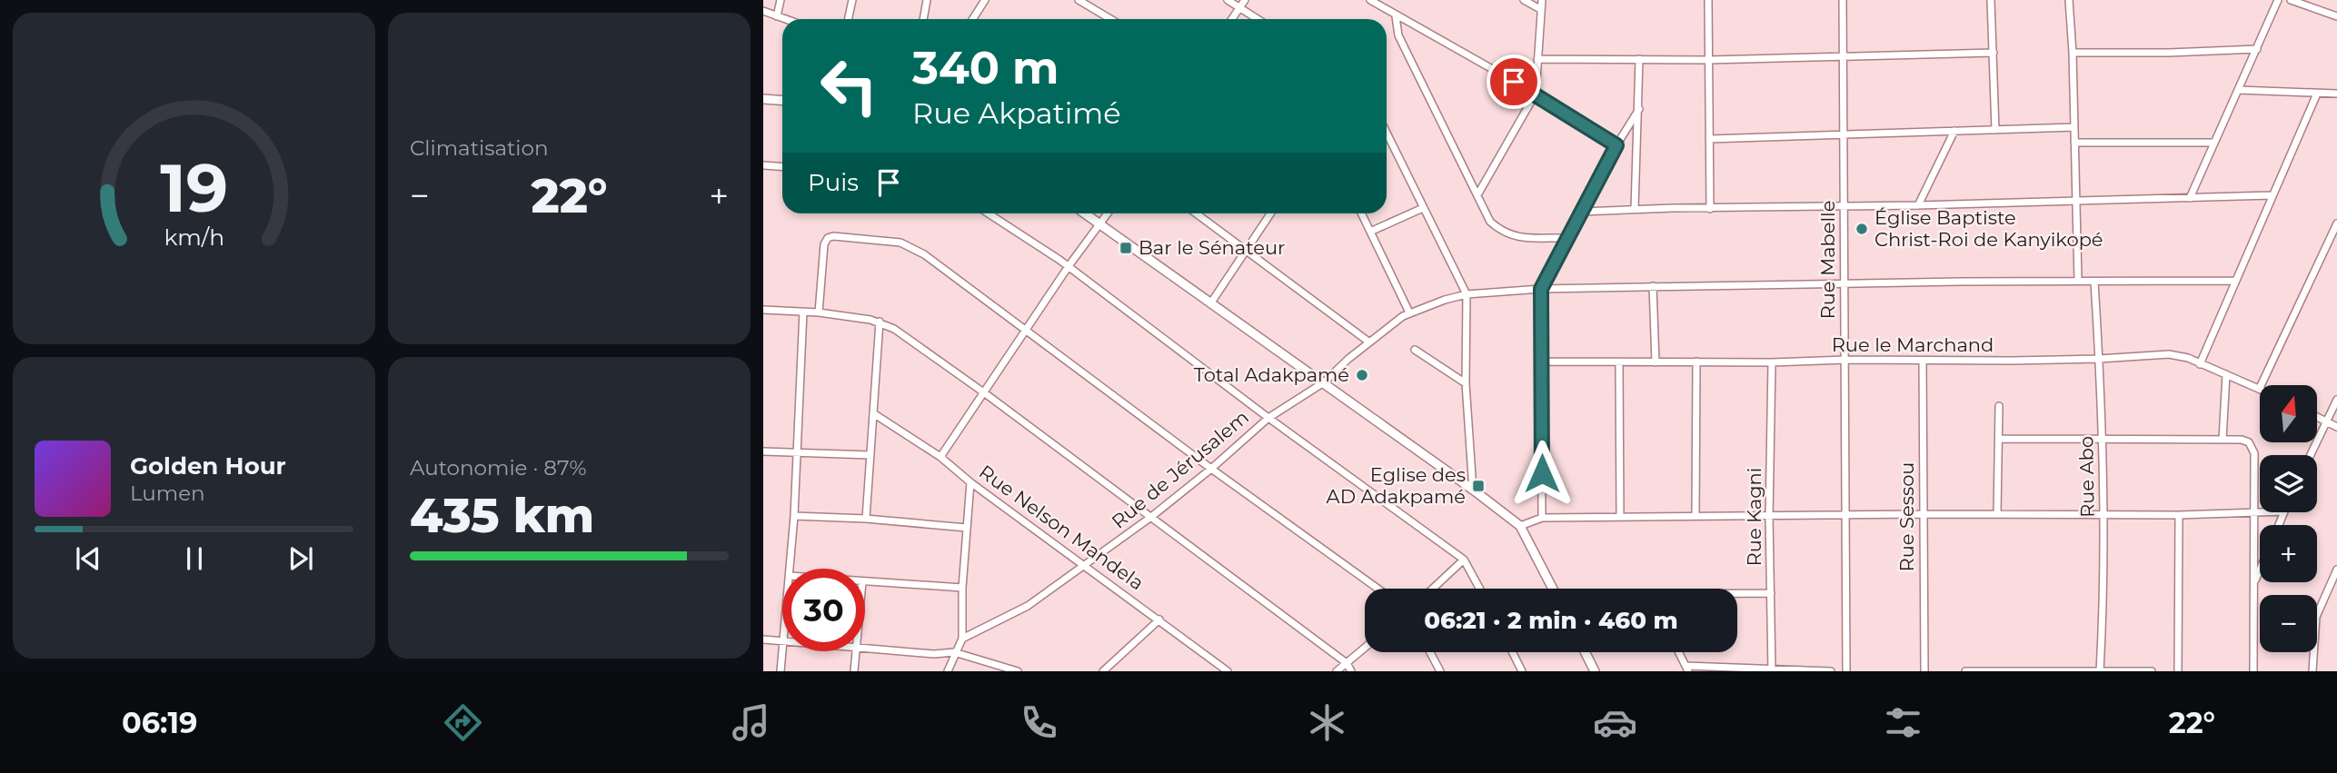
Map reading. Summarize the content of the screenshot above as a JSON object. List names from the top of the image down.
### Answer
{
  "streets": {
    "street": [
      "Rue Mabelle",
      "Rue le Marchand",
      "Rue de Jérusalem",
      "Rue Abo",
      "Rue Kagni",
      "Rue Sessou",
      "Rue Nelson Mandela"
    ]
  },
  "crossings": [
    ["Rue Mabelle", "Rue le Marchand"],
    ["Rue Mabelle", "Rue de Jérusalem"],
    ["Rue le Marchand", "Rue Abo"],
    ["Rue le Marchand", "Rue Kagni"],
    ["Rue le Marchand", "Rue Sessou"],
    ["Rue de Jérusalem", "Rue Abo"],
    ["Rue de Jérusalem", "Rue Nelson Mandela"]
  ],
  "places": {
    "other": ["Église Baptiste Christ-Roi de Kanyikopé", "Total Adakpamé"],
    "transit": ["Bar le Sénateur", "Eglise des AD Adakpamé"]
  },
  "north": "top",
  "page": {
    "tile": [
      "Climatisation",
      ["Autonomie · 87%", "435 km"]
    ],
    "turn": ["340 m", "Rue Akpatimé"],
    "then": "Puis",
    "heat": ["−", "22°", "+"],
    "map_buttons": ["+", "−"],
    "song": ["Golden Hour", "Lumen"],
    "limit": "30",
    "trip": "06:21 · 2 min · 460 m",
    "tabs": ["06:19", "22°"],
    "gauge": ["19", "km/h"]
  }
}
